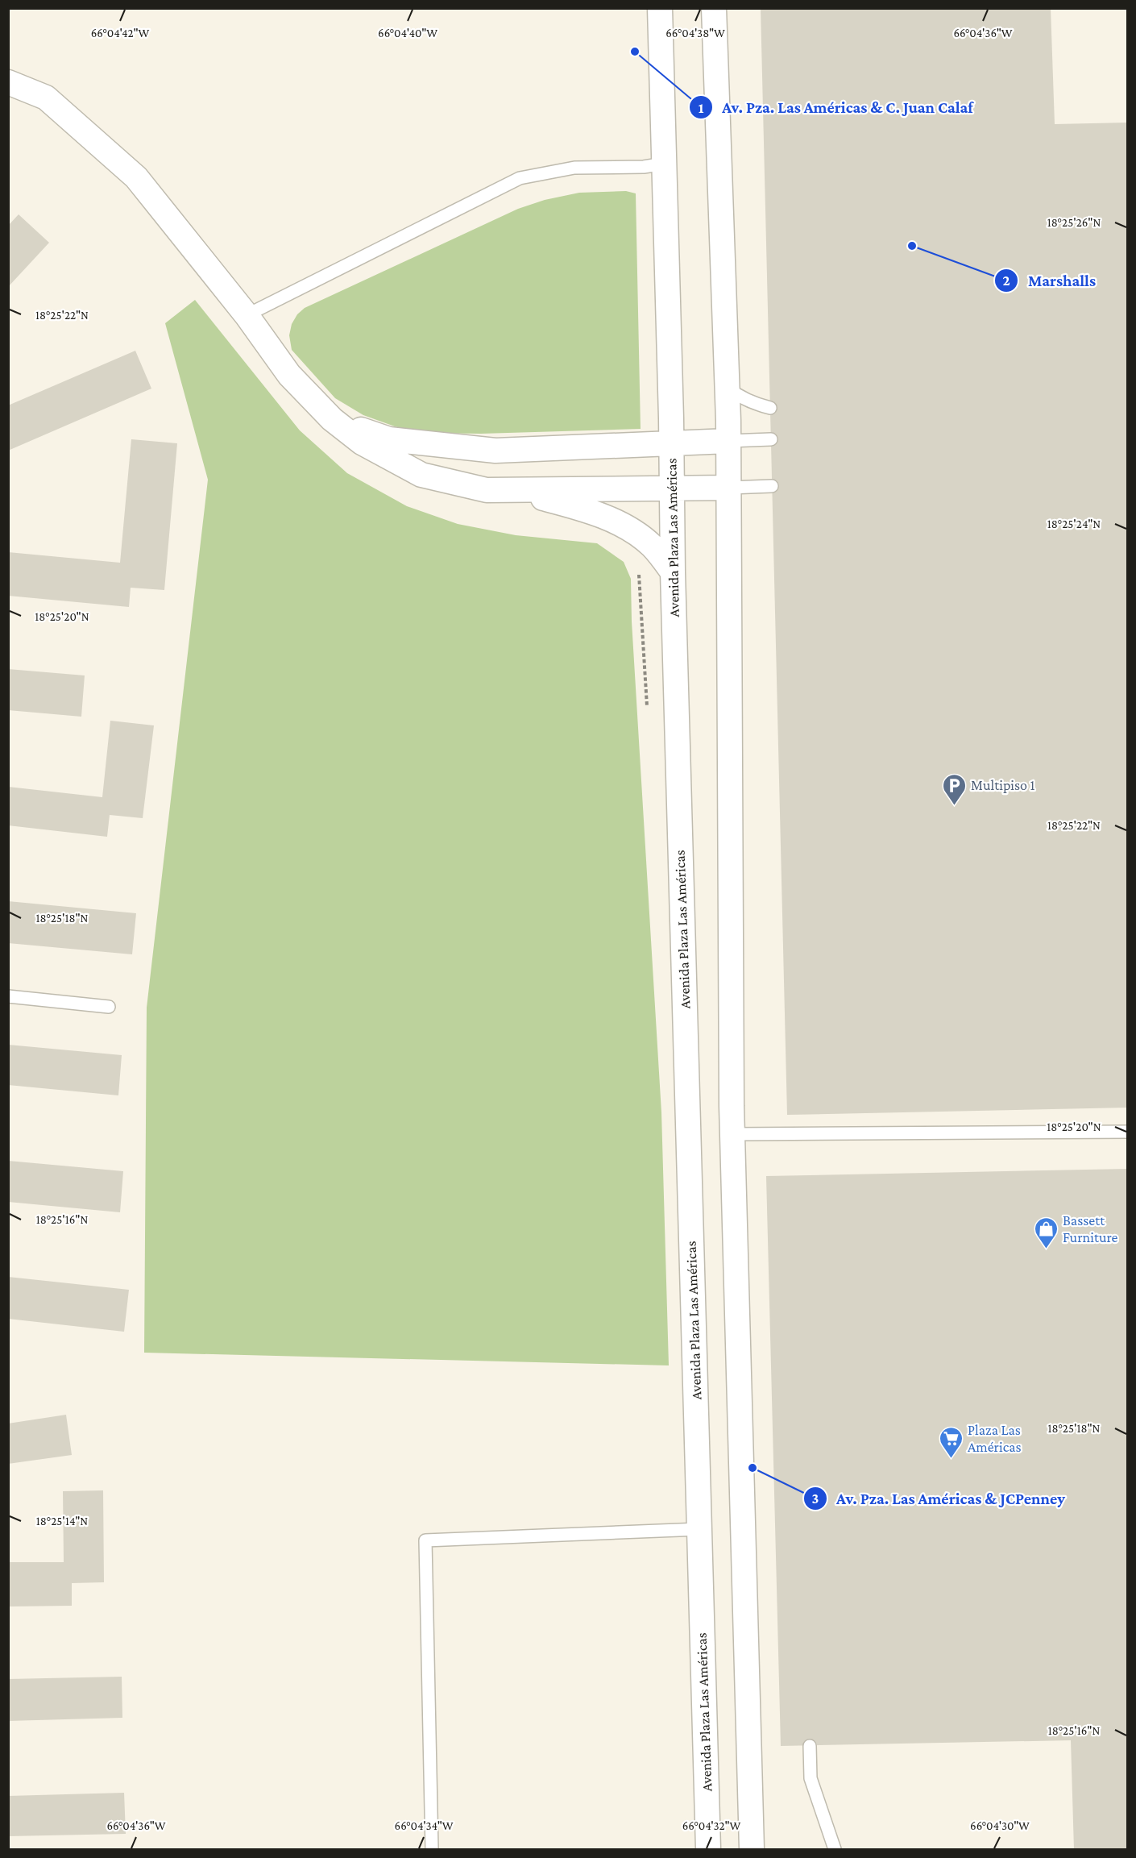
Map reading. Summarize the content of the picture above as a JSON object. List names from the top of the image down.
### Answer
{
  "streets": {
    "street": ["Avenida Plaza Las Américas"]
  },
  "places": {
    "other": ["Av. Pza. Las Américas & C. Juan Calaf", "Marshalls", "Av. Pza. Las Américas & JCPenney"],
    "parking": ["Multipiso 1"],
    "shop": ["Bassett Furniture"],
    "supermarket": ["Plaza Las Américas"]
  },
  "coordinates": [
    "66°04'42\"W",
    "66°04'40\"W",
    "66°04'38\"W",
    "66°04'36\"W",
    "18°25'26\"N",
    "18°25'22\"N",
    "18°25'24\"N",
    "18°25'20\"N",
    "18°25'18\"N",
    "18°25'16\"N",
    "18°25'14\"N",
    "66°04'34\"W",
    "66°04'32\"W",
    "66°04'30\"W"
  ]
}
